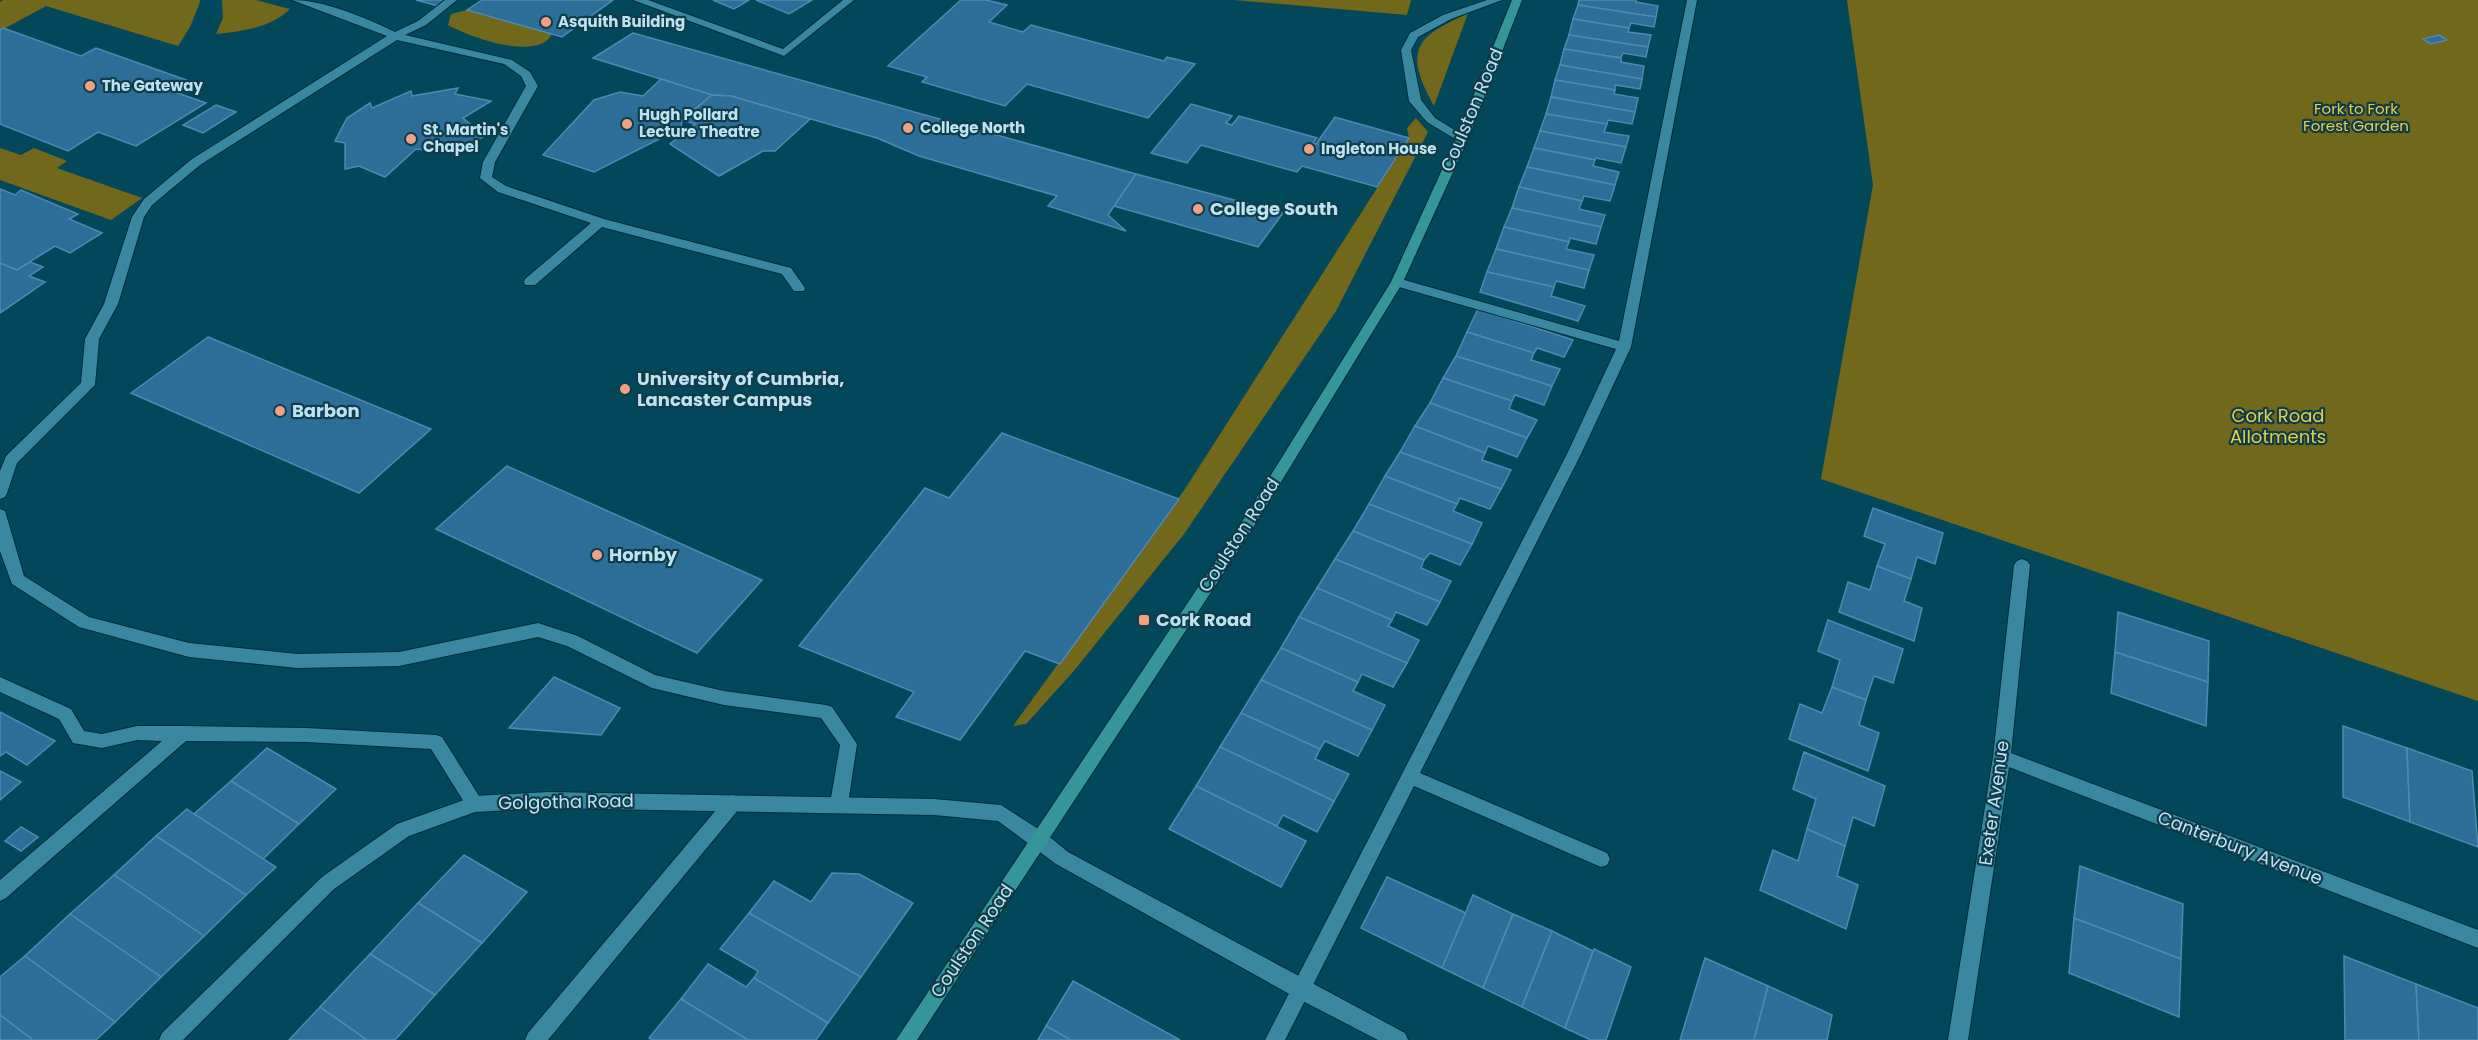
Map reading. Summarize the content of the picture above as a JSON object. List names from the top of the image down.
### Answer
{
  "streets": {
    "street": [
      "Coulston Road",
      "Golgotha Road",
      "Exeter Avenue",
      "Canterbury Avenue"
    ]
  },
  "crossings": [
    ["Coulston Road", "Golgotha Road"],
    ["Exeter Avenue", "Canterbury Avenue"]
  ],
  "parks": ["Fork to Fork Forest Garden", "Cork Road Allotments"],
  "places": {
    "other": [
      "Asquith Building",
      "The Gateway",
      "Hugh Pollard Lecture Theatre",
      "College North",
      "St. Martin's Chapel",
      "Ingleton House",
      "College South",
      "University of Cumbria, Lancaster Campus",
      "Barbon",
      "Hornby"
    ],
    "transit": ["Cork Road"]
  }
}
